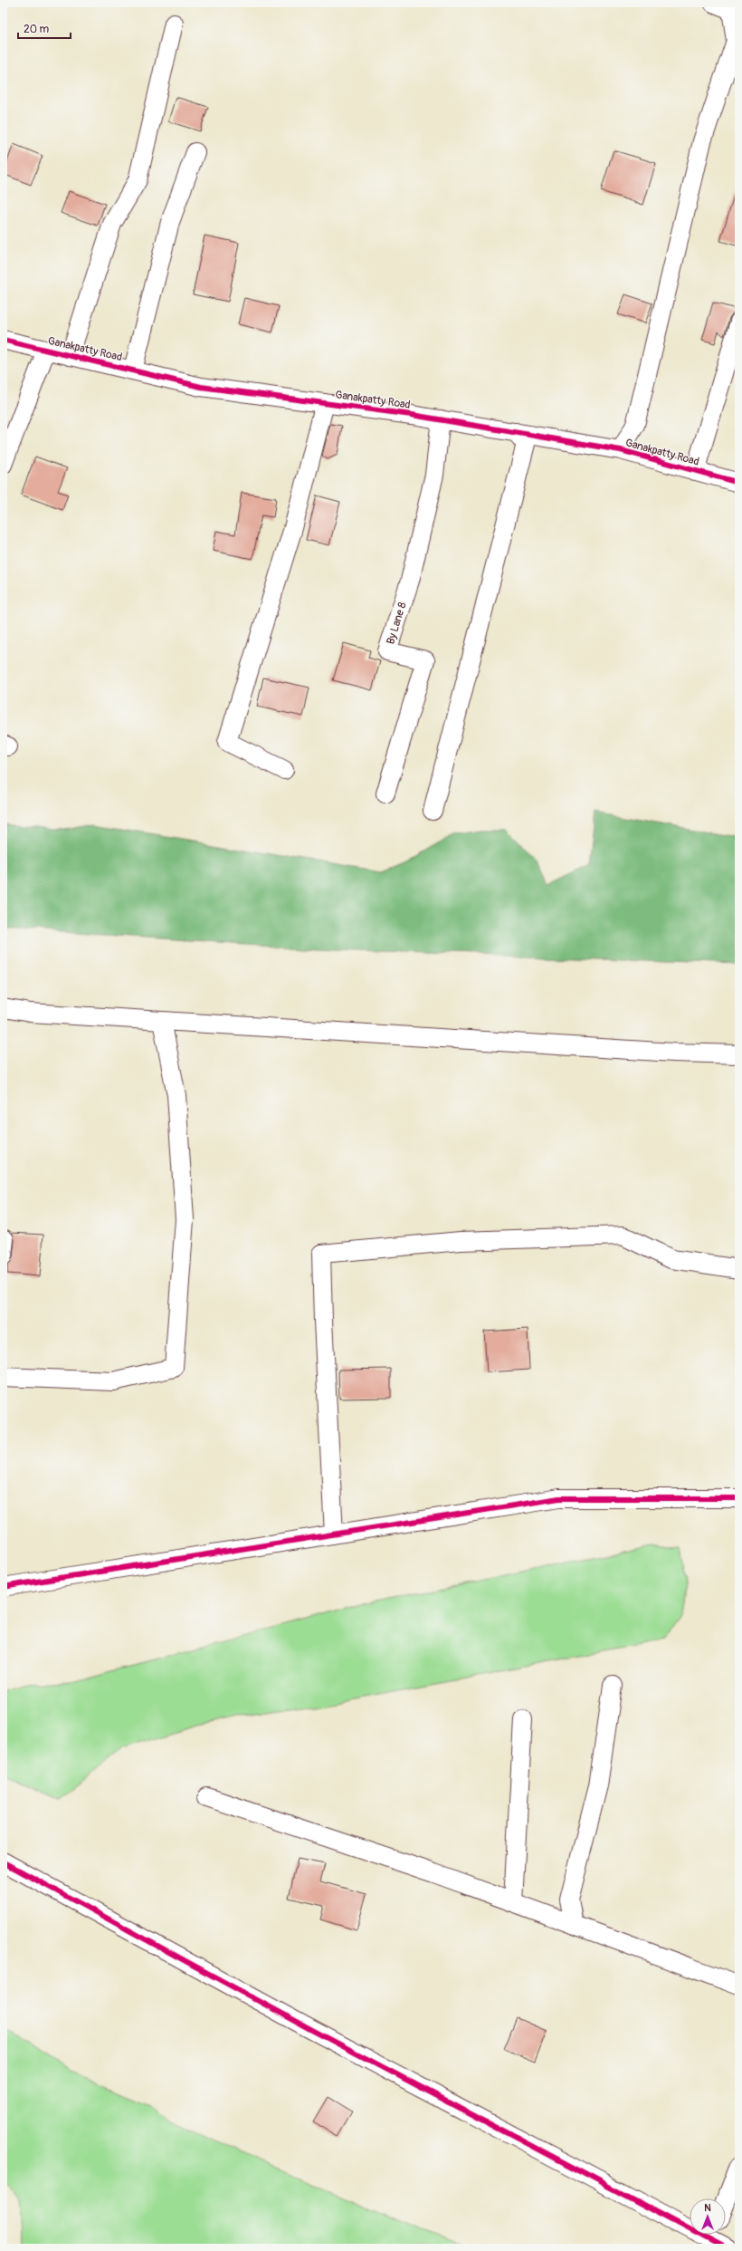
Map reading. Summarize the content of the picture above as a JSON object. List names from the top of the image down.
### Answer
{
  "streets": {
    "street": ["Ganakpatty Road", "By Lane 8"]
  },
  "crossings": [
    ["Ganakpatty Road", "By Lane 8"]
  ],
  "scale_bar": "20 m",
  "north": "top"
}
